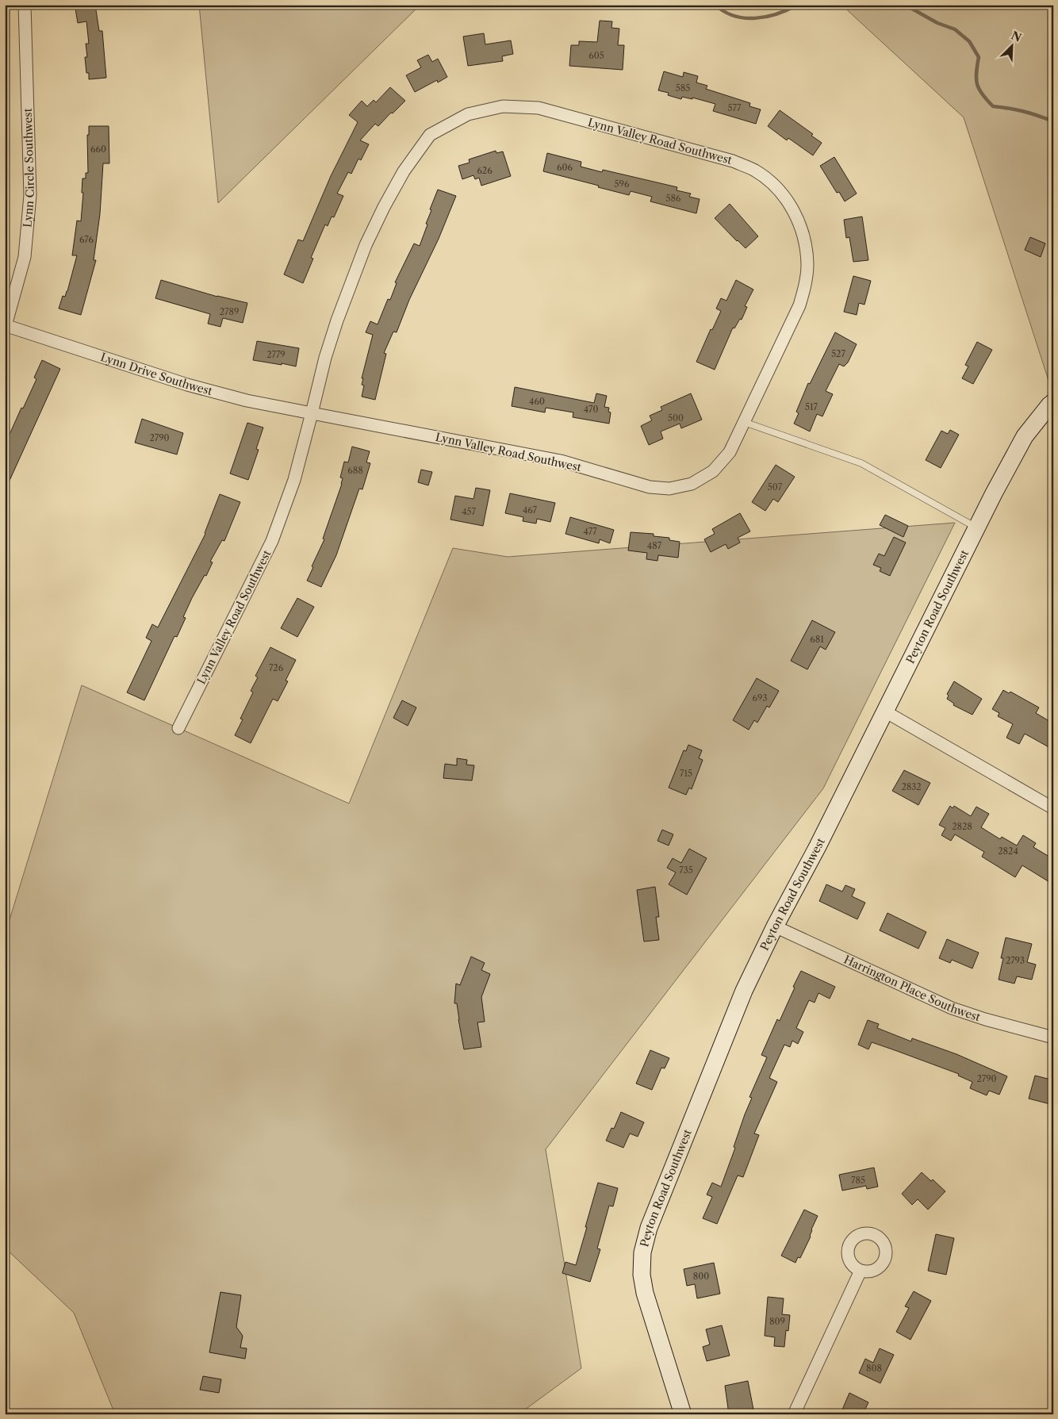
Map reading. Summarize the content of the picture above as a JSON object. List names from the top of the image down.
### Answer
{
  "streets": {
    "street": [
      "Lynn Valley Road Southwest",
      "Lynn Circle Southwest",
      "Lynn Drive Southwest",
      "Peyton Road Southwest",
      "Harrington Place Southwest"
    ]
  },
  "crossings": [
    ["Lynn Valley Road Southwest", "Lynn Drive Southwest"],
    ["Lynn Circle Southwest", "Lynn Drive Southwest"],
    ["Peyton Road Southwest", "Harrington Place Southwest"]
  ],
  "house_numbers": [
    "605",
    "585",
    "577",
    "660",
    "606",
    "626",
    "596",
    "586",
    "676",
    "2789",
    "527",
    "2779",
    "460",
    "517",
    "470",
    "500",
    "2790",
    "688",
    "507",
    "467",
    "457",
    "477",
    "487",
    "681",
    "726",
    "693",
    "715",
    "2832",
    "2828",
    "2824",
    "735",
    "2793",
    "2790",
    "785",
    "800",
    "809",
    "808"
  ],
  "north": "top right"
}
